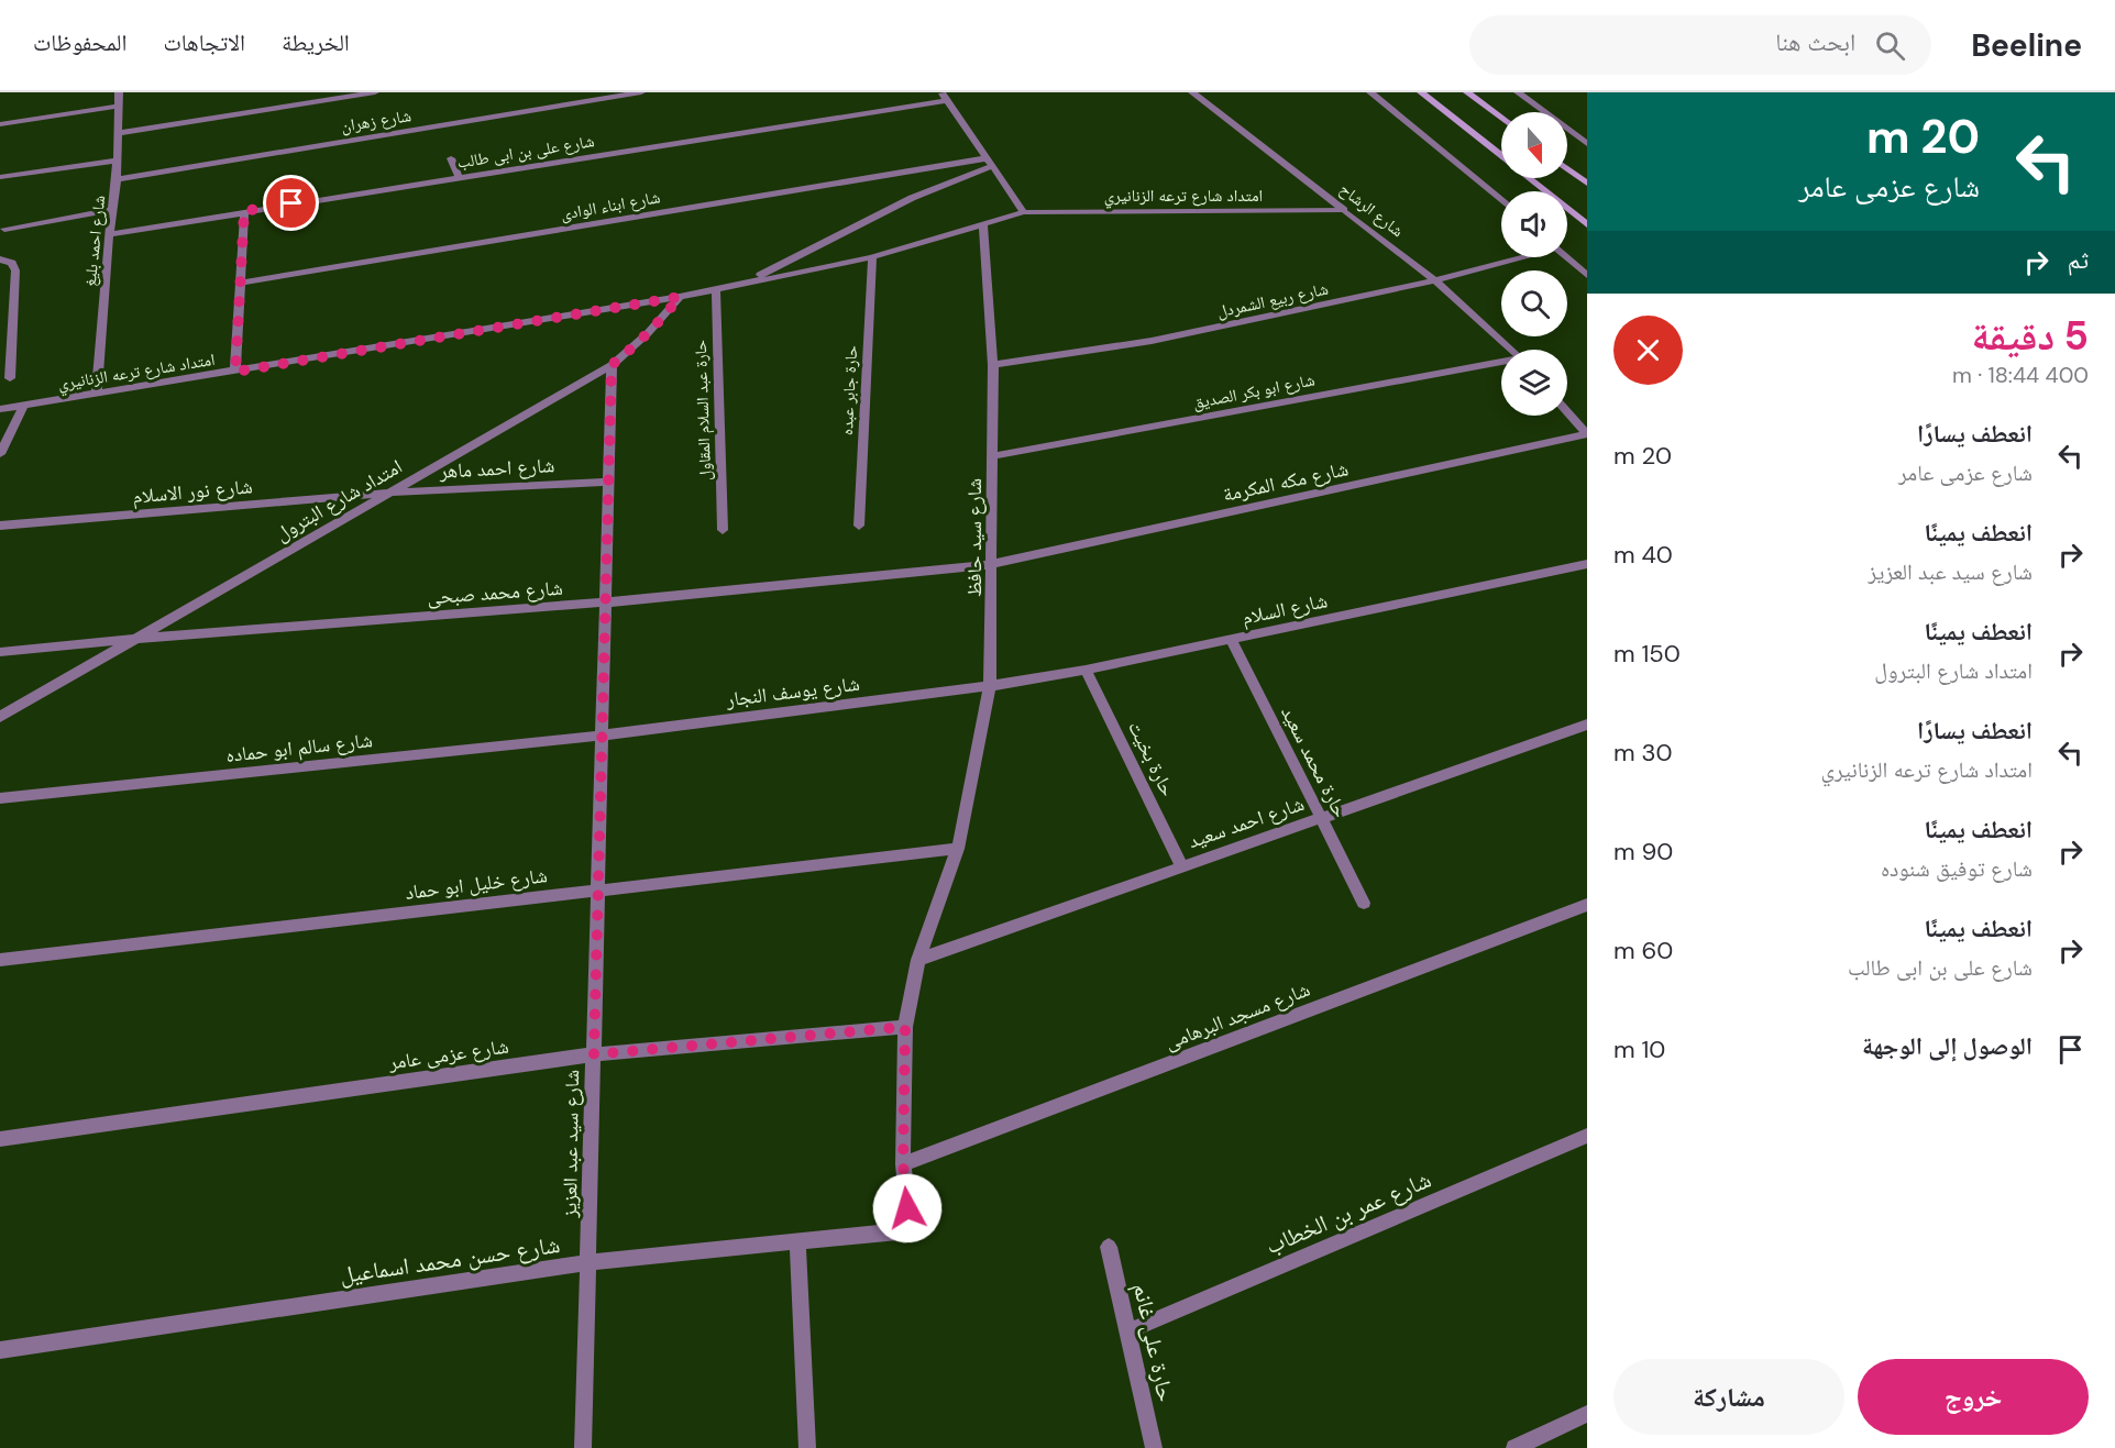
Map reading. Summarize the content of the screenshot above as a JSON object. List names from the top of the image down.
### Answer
{
  "streets": {
    "street": [
      "شارع زهران",
      "شارع على بن ابى طالب",
      "امتداد شارع ترعه الزنانيري",
      "شارع ابناء الوادى",
      "شارع الرشاح",
      "شارع احمد بليغ",
      "شارع ربيع الشمردل",
      "حارة جابر عبده",
      "شارع ابو بكر الصديق",
      "حارة عبد السلام المقاول",
      "شارع احمد ماهر",
      "شارع مكه المكرمة",
      "شارع نور الاسلام",
      "امتداد شارع البترول",
      "شارع سيد حافظ",
      "شارع محمد صبحى",
      "شارع السلام",
      "شارع يوسف النجار",
      "شارع سالم ابو حماده",
      "حارة بخيت",
      "حارة محمد سعيد",
      "شارع احمد سعيد",
      "شارع خليل ابو حماد",
      "شارع مسجد البرهامى",
      "شارع عزمى عامر",
      "شارع سيد عبد العزيز",
      "شارع عمر بن الخطاب",
      "شارع حسن محمد اسماعيل",
      "حارة على غانم"
    ]
  },
  "crossings": [
    ["شارع زهران", "شارع احمد بليغ"],
    ["شارع على بن ابى طالب", "شارع احمد بليغ"],
    ["امتداد شارع ترعه الزنانيري", "شارع ابناء الوادى"],
    ["امتداد شارع ترعه الزنانيري", "شارع الرشاح"],
    ["امتداد شارع ترعه الزنانيري", "شارع احمد بليغ"],
    ["امتداد شارع ترعه الزنانيري", "حارة جابر عبده"],
    ["امتداد شارع ترعه الزنانيري", "حارة عبد السلام المقاول"],
    ["امتداد شارع ترعه الزنانيري", "امتداد شارع البترول"],
    ["امتداد شارع ترعه الزنانيري", "شارع سيد حافظ"],
    ["شارع الرشاح", "شارع ربيع الشمردل"],
    ["شارع ربيع الشمردل", "شارع سيد حافظ"],
    ["شارع ابو بكر الصديق", "شارع سيد حافظ"],
    ["شارع احمد ماهر", "شارع نور الاسلام"],
    ["شارع احمد ماهر", "امتداد شارع البترول"],
    ["شارع احمد ماهر", "شارع سيد عبد العزيز"],
    ["شارع مكه المكرمة", "شارع سيد حافظ"],
    ["شارع مكه المكرمة", "شارع محمد صبحى"],
    ["شارع نور الاسلام", "امتداد شارع البترول"],
    ["امتداد شارع البترول", "شارع محمد صبحى"],
    ["امتداد شارع البترول", "شارع سيد عبد العزيز"],
    ["شارع سيد حافظ", "شارع محمد صبحى"],
    ["شارع سيد حافظ", "شارع السلام"],
    ["شارع سيد حافظ", "شارع يوسف النجار"],
    ["شارع سيد حافظ", "شارع احمد سعيد"],
    ["شارع سيد حافظ", "شارع خليل ابو حماد"],
    ["شارع سيد حافظ", "شارع مسجد البرهامى"],
    ["شارع سيد حافظ", "شارع عزمى عامر"],
    ["شارع سيد حافظ", "شارع حسن محمد اسماعيل"],
    ["شارع محمد صبحى", "شارع سيد عبد العزيز"],
    ["شارع السلام", "شارع يوسف النجار"],
    ["شارع السلام", "حارة بخيت"],
    ["شارع السلام", "حارة محمد سعيد"],
    ["شارع يوسف النجار", "شارع سالم ابو حماده"],
    ["شارع يوسف النجار", "شارع سيد عبد العزيز"],
    ["شارع سالم ابو حماده", "شارع سيد عبد العزيز"],
    ["حارة بخيت", "شارع احمد سعيد"],
    ["حارة محمد سعيد", "شارع احمد سعيد"],
    ["شارع خليل ابو حماد", "شارع سيد عبد العزيز"],
    ["شارع عزمى عامر", "شارع سيد عبد العزيز"],
    ["شارع سيد عبد العزيز", "شارع حسن محمد اسماعيل"],
    ["شارع عمر بن الخطاب", "حارة على غانم"]
  ],
  "north": "bottom",
  "page": {
    "header": "Beeline",
    "search": "ابحث هنا",
    "nav": ["الخريطة", "الاتجاهات", "المحفوظات"],
    "turn": ["20 m", "شارع عزمى عامر"],
    "then": "ثم",
    "heading": ["5 دقيقة", "400 m · 18:44"],
    "list": [
      {
        "name": "انعطف يسارًا",
        "note": "شارع عزمى عامر",
        "value": "20 m"
      },
      {
        "name": "انعطف يمينًا",
        "note": "شارع سيد عبد العزيز",
        "value": "40 m"
      },
      {
        "name": "انعطف يمينًا",
        "note": "امتداد شارع البترول",
        "value": "150 m"
      },
      {
        "name": "انعطف يسارًا",
        "note": "امتداد شارع ترعه الزنانيري",
        "value": "30 m"
      },
      {
        "name": "انعطف يمينًا",
        "note": "شارع توفيق شنوده",
        "value": "90 m"
      },
      {
        "name": "انعطف يمينًا",
        "note": "شارع على بن ابى طالب",
        "value": "60 m"
      },
      {
        "name": "الوصول إلى الوجهة",
        "value": "10 m"
      }
    ],
    "buttons": ["خروج", "مشاركة"]
  }
}
